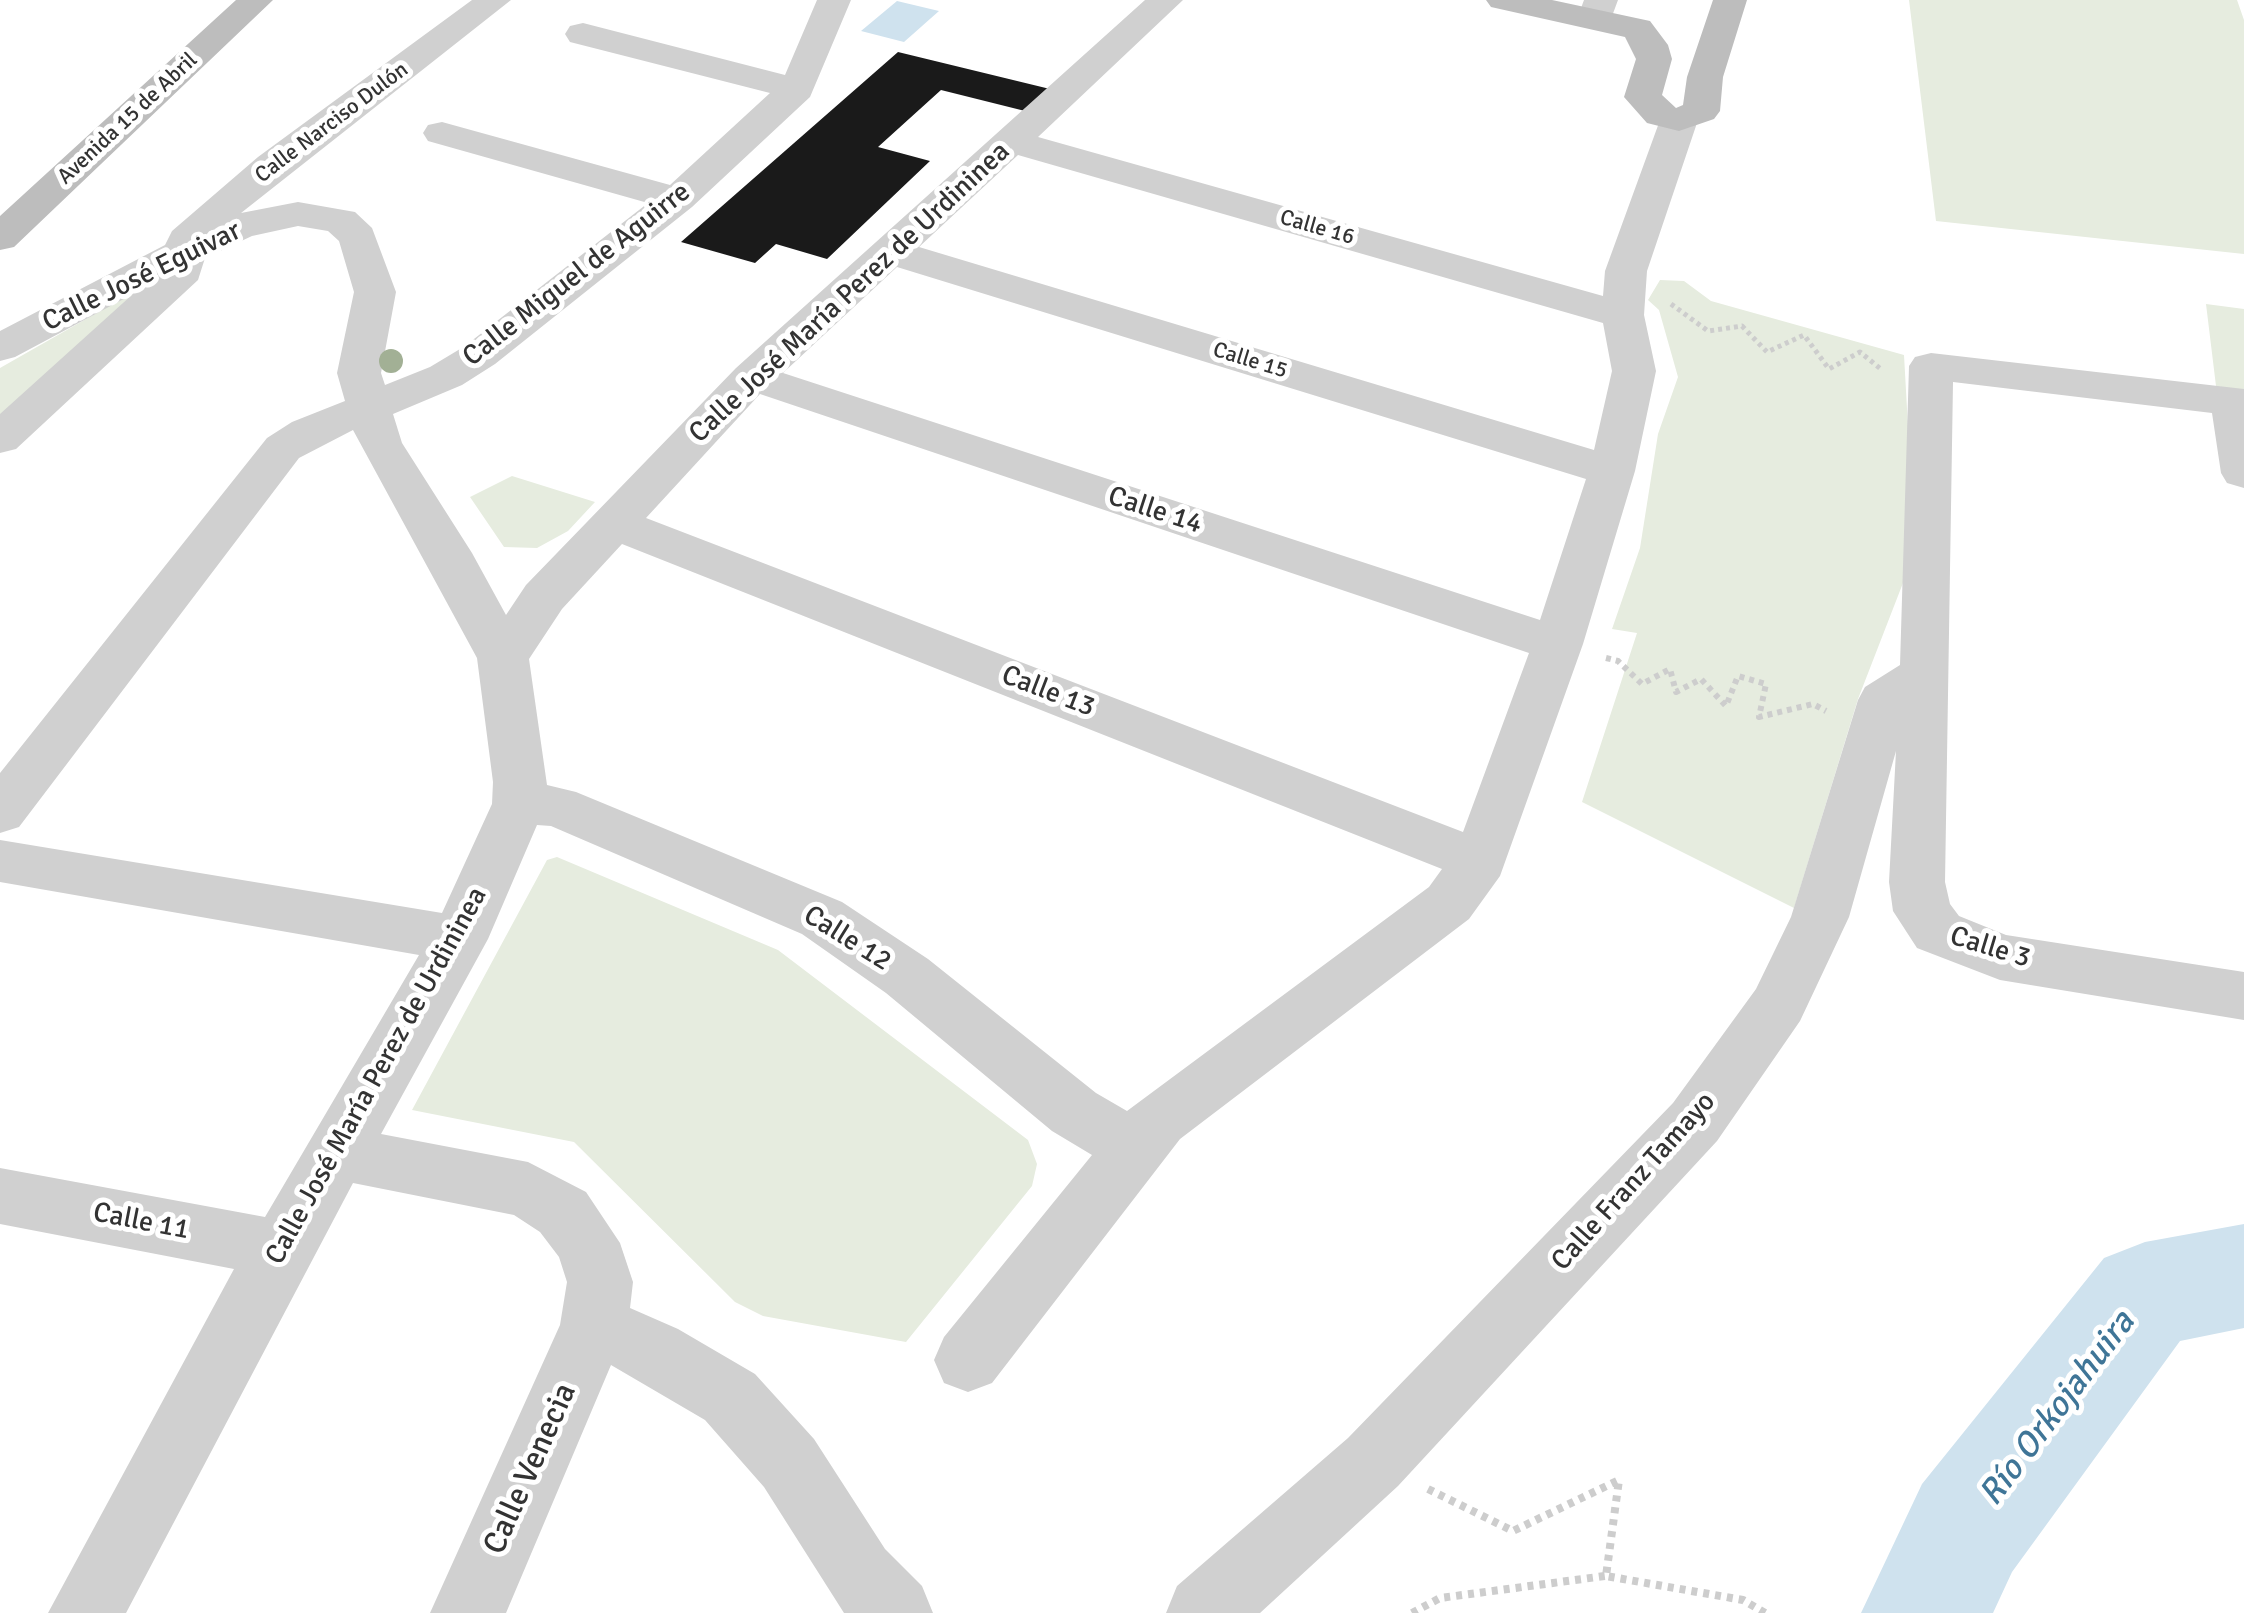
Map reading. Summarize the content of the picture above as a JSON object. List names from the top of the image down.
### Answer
{
  "streets": {
    "main road": ["Avenida 15 de Abril"],
    "street": [
      "Calle Narciso Dulón",
      "Calle 16",
      "Calle Miguel de Aguirre",
      "Calle José Eguivar",
      "Calle José María Perez de Urdininea",
      "Calle 15",
      "Calle 14",
      "Calle 13",
      "Calle 12",
      "Calle 3",
      "Calle Franz Tamayo",
      "Calle 11",
      "Calle Venecia"
    ]
  },
  "crossings": [
    ["Calle Narciso Dulón", "Calle José Eguivar"],
    ["Calle 16", "Calle José María Perez de Urdininea"],
    ["Calle Miguel de Aguirre", "Calle José Eguivar"],
    ["Calle José Eguivar", "Calle José María Perez de Urdininea"],
    ["Calle José María Perez de Urdininea", "Calle 15"],
    ["Calle José María Perez de Urdininea", "Calle 14"],
    ["Calle José María Perez de Urdininea", "Calle 13"],
    ["Calle José María Perez de Urdininea", "Calle 12"],
    ["Calle José María Perez de Urdininea", "Calle 11"],
    ["Calle José María Perez de Urdininea", "Calle Venecia"],
    ["Calle 3", "Calle Franz Tamayo"]
  ],
  "water": ["Río Orkojahuira"]
}
